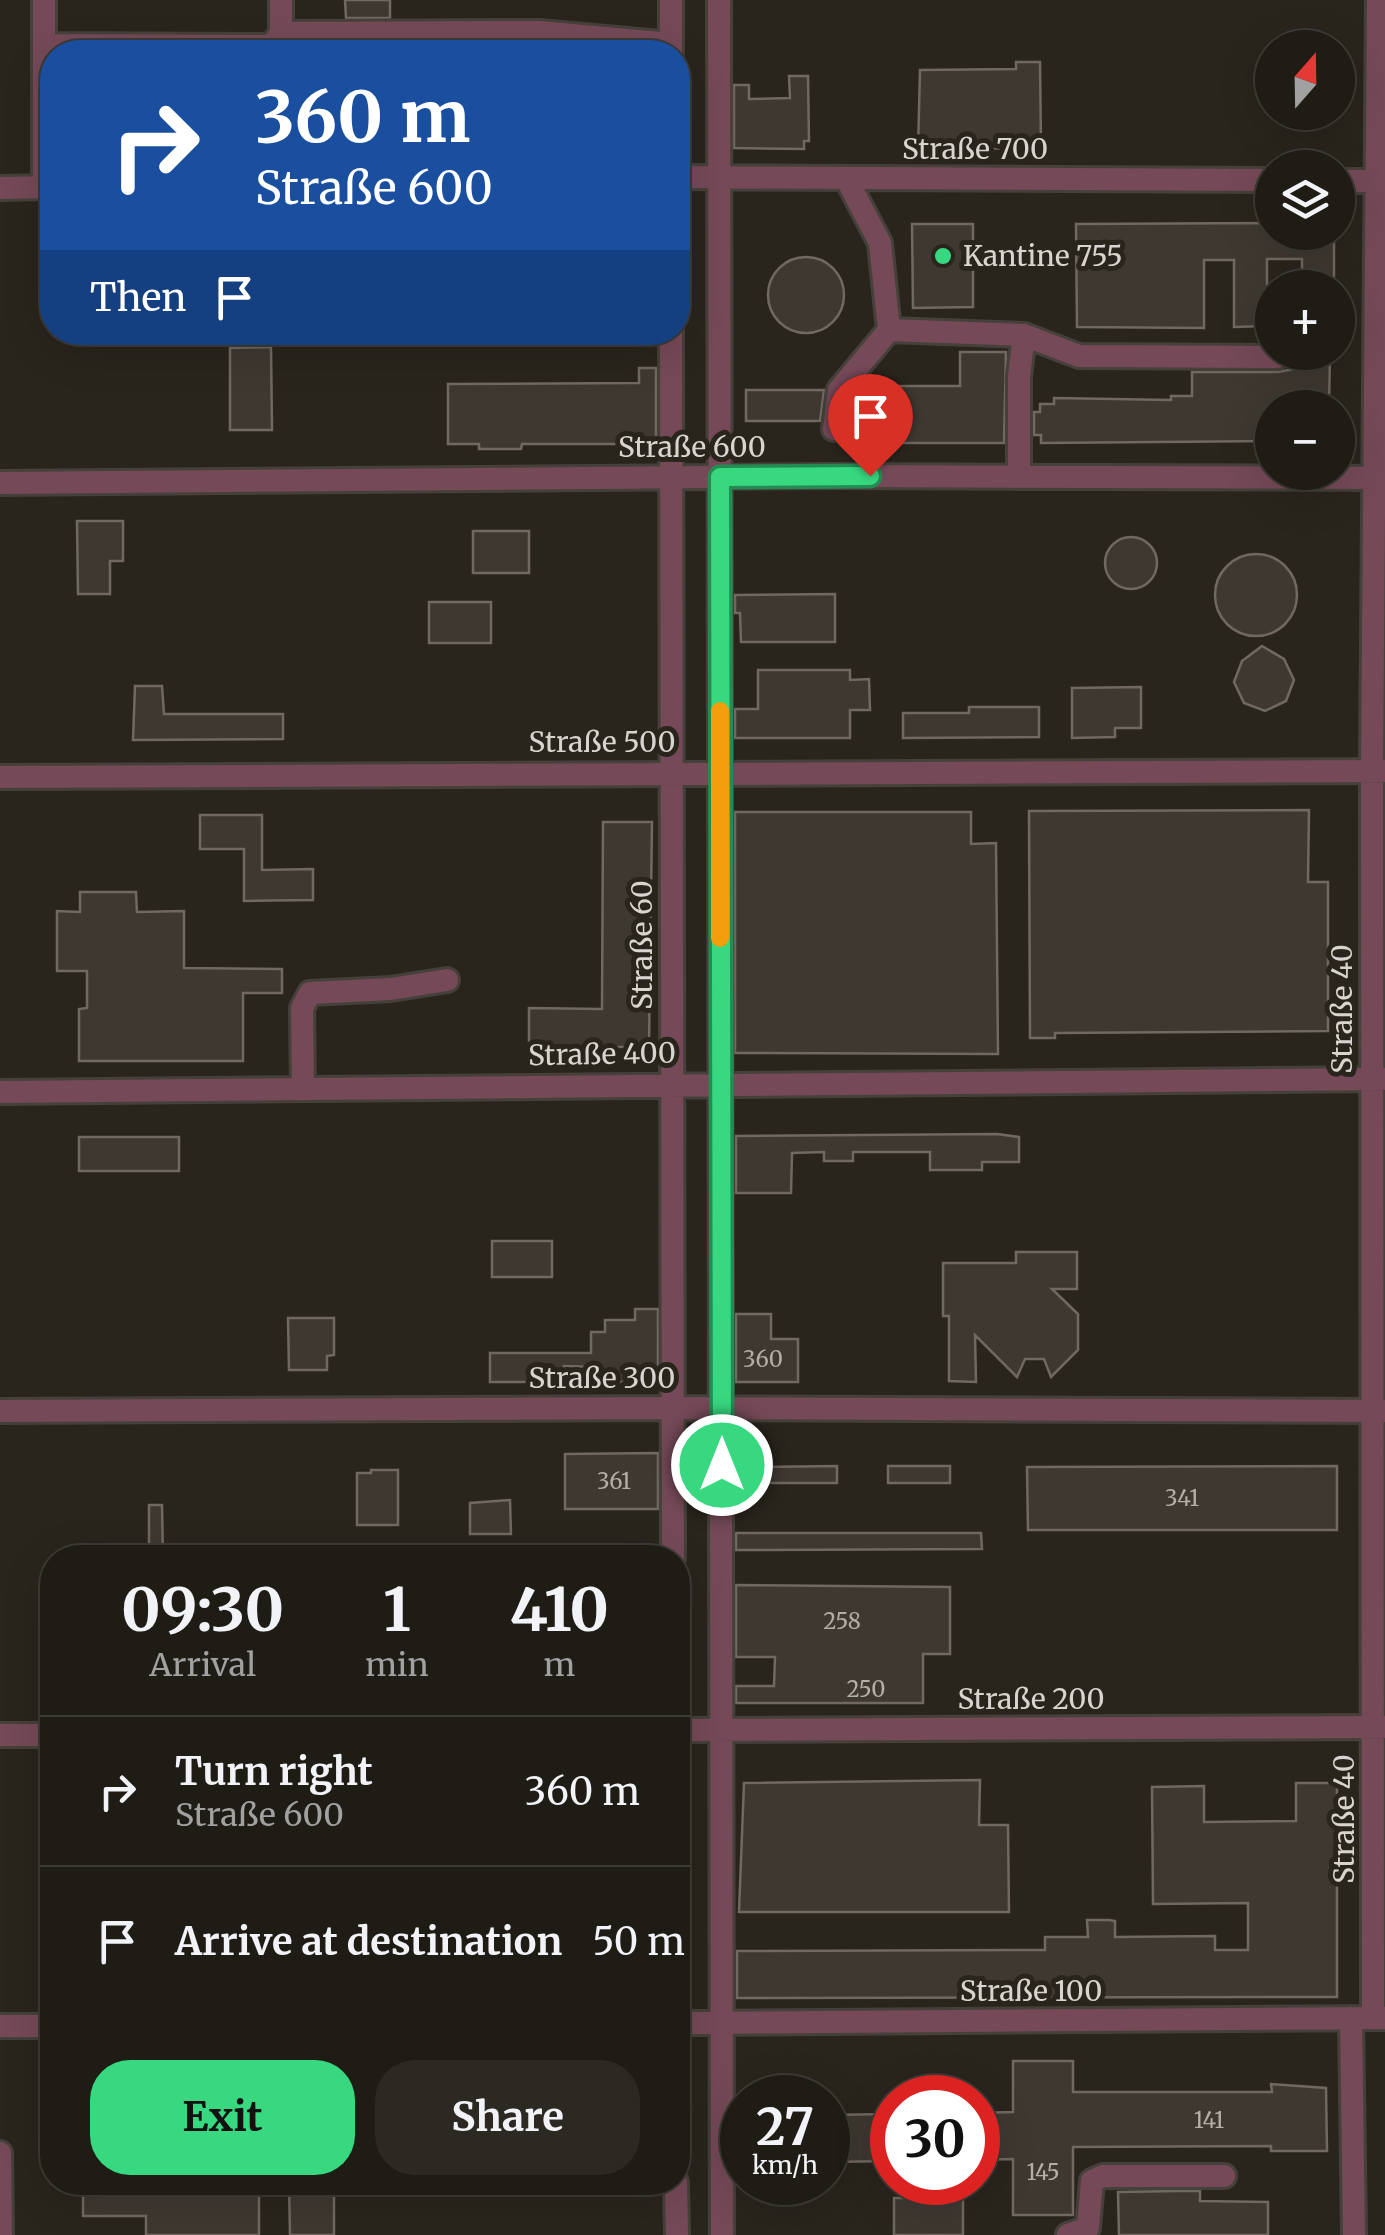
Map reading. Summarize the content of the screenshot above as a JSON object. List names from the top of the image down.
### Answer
{
  "streets": {
    "street": [
      "Straße 700",
      "Straße 600",
      "Straße 500",
      "Straße 60",
      "Straße 40",
      "Straße 400",
      "Straße 300",
      "Straße 200",
      "Straße 100"
    ]
  },
  "crossings": [
    ["Straße 600", "Straße 60"],
    ["Straße 600", "Straße 40"],
    ["Straße 500", "Straße 60"],
    ["Straße 500", "Straße 40"],
    ["Straße 60", "Straße 400"],
    ["Straße 60", "Straße 300"],
    ["Straße 40", "Straße 400"],
    ["Straße 40", "Straße 300"],
    ["Straße 40", "Straße 200"],
    ["Straße 40", "Straße 100"]
  ],
  "places": ["Kantine 755"],
  "house_numbers": [
    "360",
    "361",
    "341",
    "258",
    "250",
    "141",
    "145"
  ],
  "north": "top",
  "page": {
    "map_buttons": ["+", "−"],
    "turn": ["360 m", "Straße 600"],
    "then": "Then",
    "eta": [
      "09:30",
      "Arrival",
      "1",
      "min",
      "410",
      "m"
    ],
    "list": [
      {
        "name": "Turn right",
        "note": "Straße 600",
        "value": "360 m"
      },
      {
        "name": "Arrive at destination",
        "value": "50 m"
      }
    ],
    "buttons": ["Exit", "Share"],
    "speed": "27 km/h",
    "limit": "30"
  }
}
